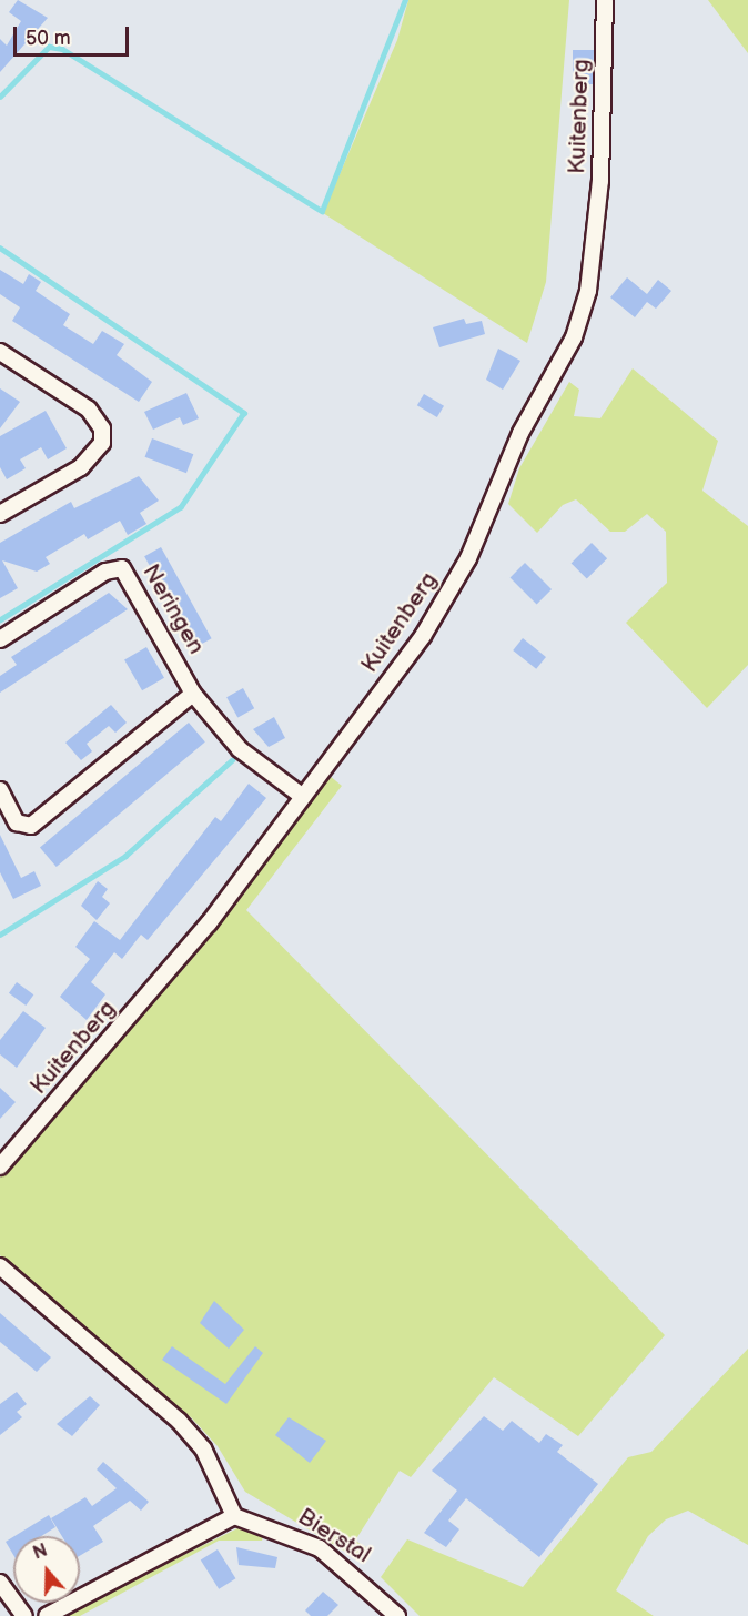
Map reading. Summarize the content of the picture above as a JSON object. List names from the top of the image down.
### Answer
{
  "streets": {
    "street": ["Kuitenberg", "Neringen", "Bierstal"]
  },
  "crossings": [
    ["Kuitenberg", "Neringen"]
  ],
  "scale_bar": "50 m",
  "north": "top"
}
